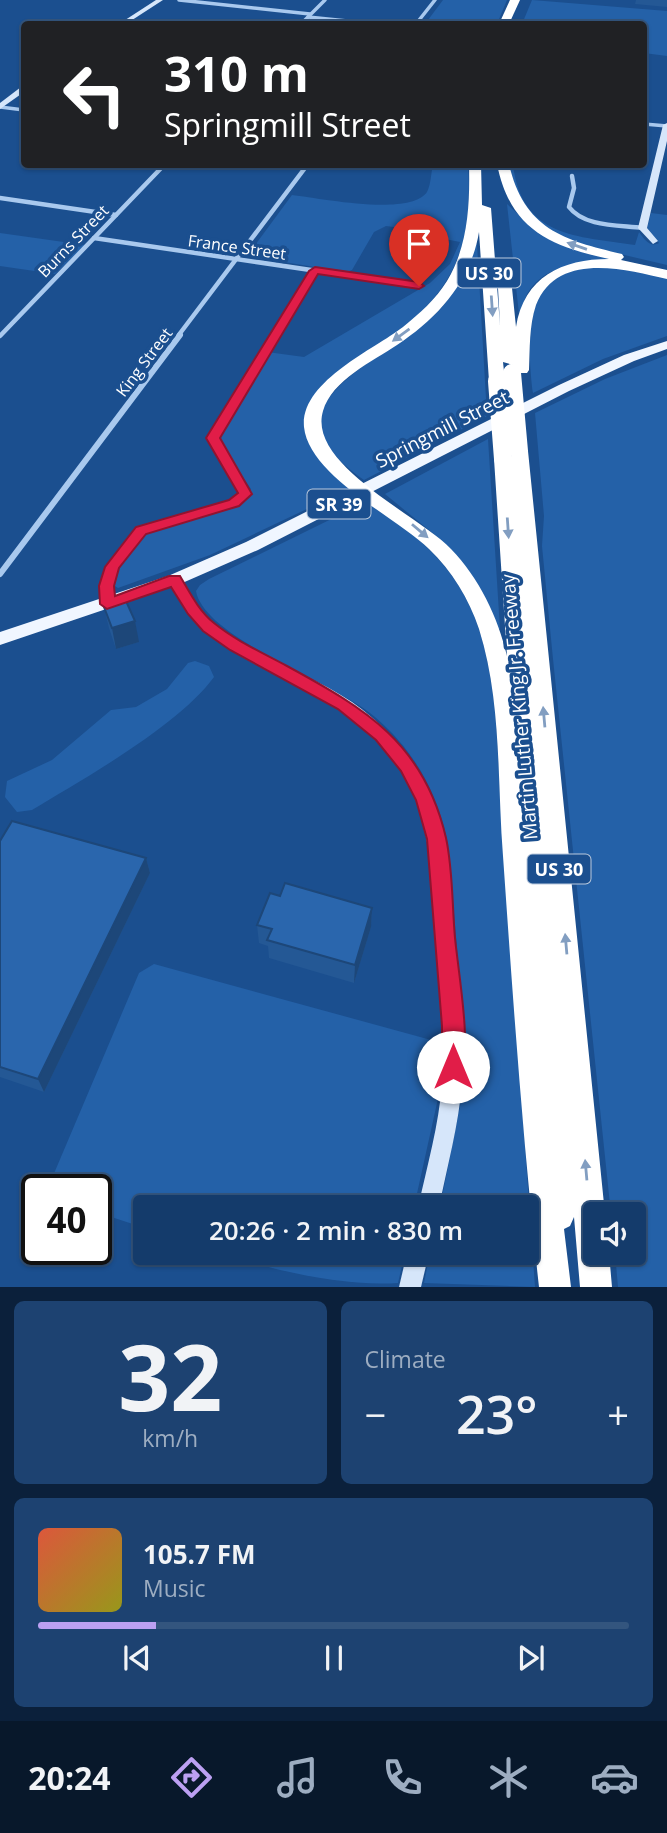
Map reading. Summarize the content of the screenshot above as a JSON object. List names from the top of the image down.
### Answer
{
  "streets": {
    "highway": ["US 30", "Martin Luther King Jr. Freeway"],
    "main road": ["Springmill Street", "SR 39"],
    "street": ["Burns Street", "France Street", "King Street"]
  },
  "crossings": [
    ["Burns Street", "France Street"],
    ["France Street", "King Street"]
  ],
  "page": {
    "turn": ["310 m", "Springmill Street"],
    "limit": "40",
    "trip": "20:26 · 2 min · 830 m",
    "tile": [
      ["32", "km/h"],
      "Climate"
    ],
    "heat": ["−", "23°", "+"],
    "song": ["105.7 FM", "Music"],
    "tabs": "20:24"
  }
}
